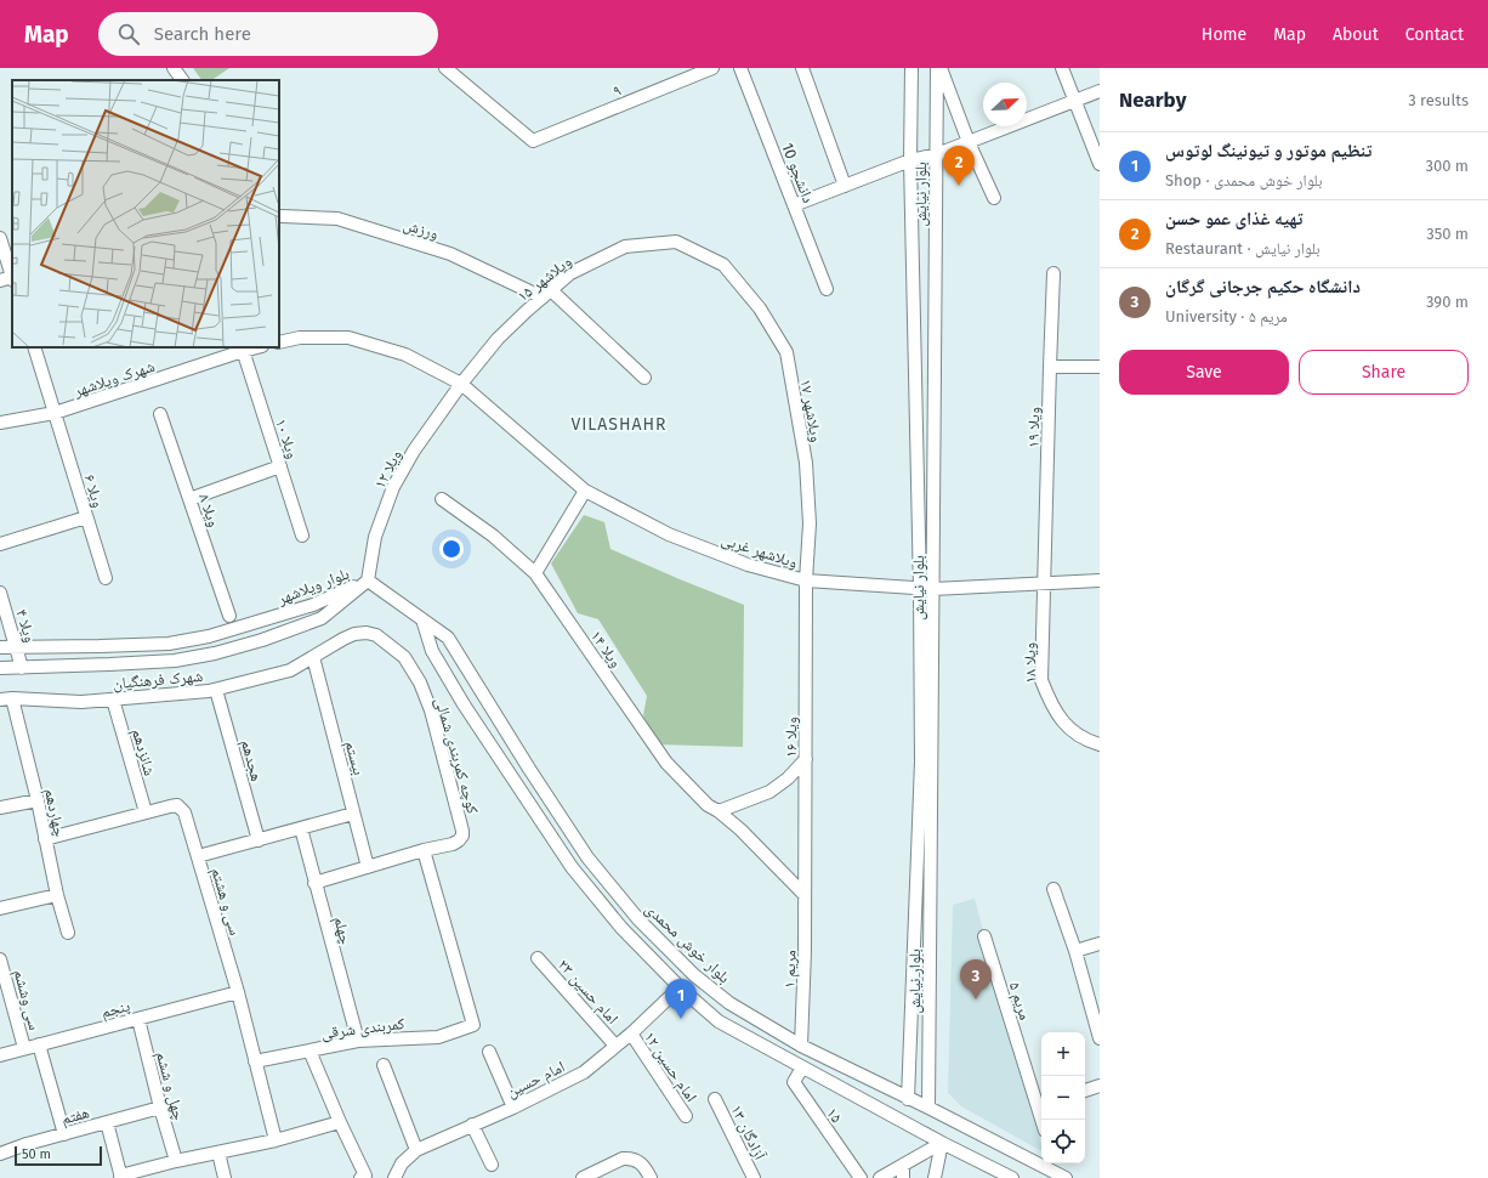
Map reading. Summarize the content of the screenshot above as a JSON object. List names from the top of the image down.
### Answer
{
  "streets": {
    "street": [
      "۹",
      "دانشجو 10",
      "بلوار نیایش",
      "ورزش",
      "ویلاشهر ۱۵",
      "شهرک ویلاشهر",
      "ویلاشهر ۱۷",
      "۱۹ ویلا",
      "۱۰ ویلا",
      "ویلا ۱۲",
      "۶ ویلا",
      "ویلا ۸",
      "ویلاشهر غربی",
      "بلوار ویلاشهر",
      "۴ ویلا",
      "۱۴ ویلا",
      "ویلا ۱۸",
      "شهرک فرهنگیان",
      "۱۶ ویلا",
      "شانزدهم",
      "کوچه کمربندی شمالی",
      "بیستم",
      "هجدهم",
      "چهاردهم",
      "سی و هشتم",
      "چهلم",
      "بلوار خوش محمدی",
      "۱ مریم",
      "امام حسین ۲۳",
      "سی وششم",
      "۵ مریم",
      "پنجم",
      "کمربندی شرقی",
      "امام حسین ۱۲",
      "امام حسین",
      "چهل و ششم",
      "هفتم",
      "۱۵",
      "آزادگان ۱۳"
    ]
  },
  "crossings": [
    ["بلوار نیایش", "ویلاشهر غربی"],
    ["بلوار نیایش", "بلوار خوش محمدی"],
    ["ورزش", "ویلاشهر ۱۵"],
    ["ویلاشهر ۱۵", "ویلاشهر ۱۷"],
    ["ویلاشهر ۱۵", "ویلا ۱۲"],
    ["ویلاشهر ۱۵", "ویلاشهر غربی"],
    ["شهرک ویلاشهر", "۱۰ ویلا"],
    ["شهرک ویلاشهر", "۶ ویلا"],
    ["ویلاشهر ۱۷", "ویلاشهر غربی"],
    ["ویلاشهر ۱۷", "۱۶ ویلا"],
    ["۱۹ ویلا", "ویلاشهر غربی"],
    ["۱۹ ویلا", "ویلا ۱۸"],
    ["ویلا ۱۲", "ویلاشهر غربی"],
    ["ویلا ۱۲", "بلوار ویلاشهر"],
    ["ویلاشهر غربی", "ویلا ۱۸"],
    ["ویلاشهر غربی", "۱۶ ویلا"],
    ["بلوار ویلاشهر", "۴ ویلا"],
    ["۱۴ ویلا", "۱۶ ویلا"],
    ["۱۴ ویلا", "۱ مریم"],
    ["شهرک فرهنگیان", "شانزدهم"],
    ["شهرک فرهنگیان", "کوچه کمربندی شمالی"],
    ["شهرک فرهنگیان", "بیستم"],
    ["شهرک فرهنگیان", "هجدهم"],
    ["شهرک فرهنگیان", "چهاردهم"],
    ["۱۶ ویلا", "۱ مریم"],
    ["شانزدهم", "سی و هشتم"],
    ["کوچه کمربندی شمالی", "بیستم"],
    ["کوچه کمربندی شمالی", "کمربندی شرقی"],
    ["چهاردهم", "سی و هشتم"],
    ["سی و هشتم", "پنجم"],
    ["چهلم", "کمربندی شرقی"],
    ["بلوار خوش محمدی", "۱ مریم"],
    ["امام حسین ۲۳", "امام حسین"],
    ["سی وششم", "پنجم"],
    ["پنجم", "چهل و ششم"],
    ["امام حسین ۱۲", "امام حسین"],
    ["چهل و ششم", "هفتم"]
  ],
  "districts": ["VILASHAHR"],
  "scale_bar": "50 m",
  "north": "top right",
  "page": {
    "header": "Map",
    "search": "Search here",
    "nav": [
      "Home",
      "Map",
      "About",
      "Contact"
    ],
    "heading": ["Nearby", "3 results"],
    "list": [
      {
        "mark": "1",
        "name": "تنظیم موتور و تیونینگ لوتوس",
        "note": "Shop · بلوار خوش محمدی",
        "value": "300 m"
      },
      {
        "mark": "2",
        "name": "تهیه غذای عمو حسن",
        "note": "Restaurant · بلوار نیایش",
        "value": "350 m"
      },
      {
        "mark": "3",
        "name": "دانشگاه حکیم جرجانی گرگان",
        "note": "University · ۵ مریم",
        "value": "390 m"
      }
    ],
    "pins": ["2", "3", "1"],
    "buttons": ["Save", "Share"],
    "map_buttons": ["+", "−"],
    "scale": "50 m"
  }
}
